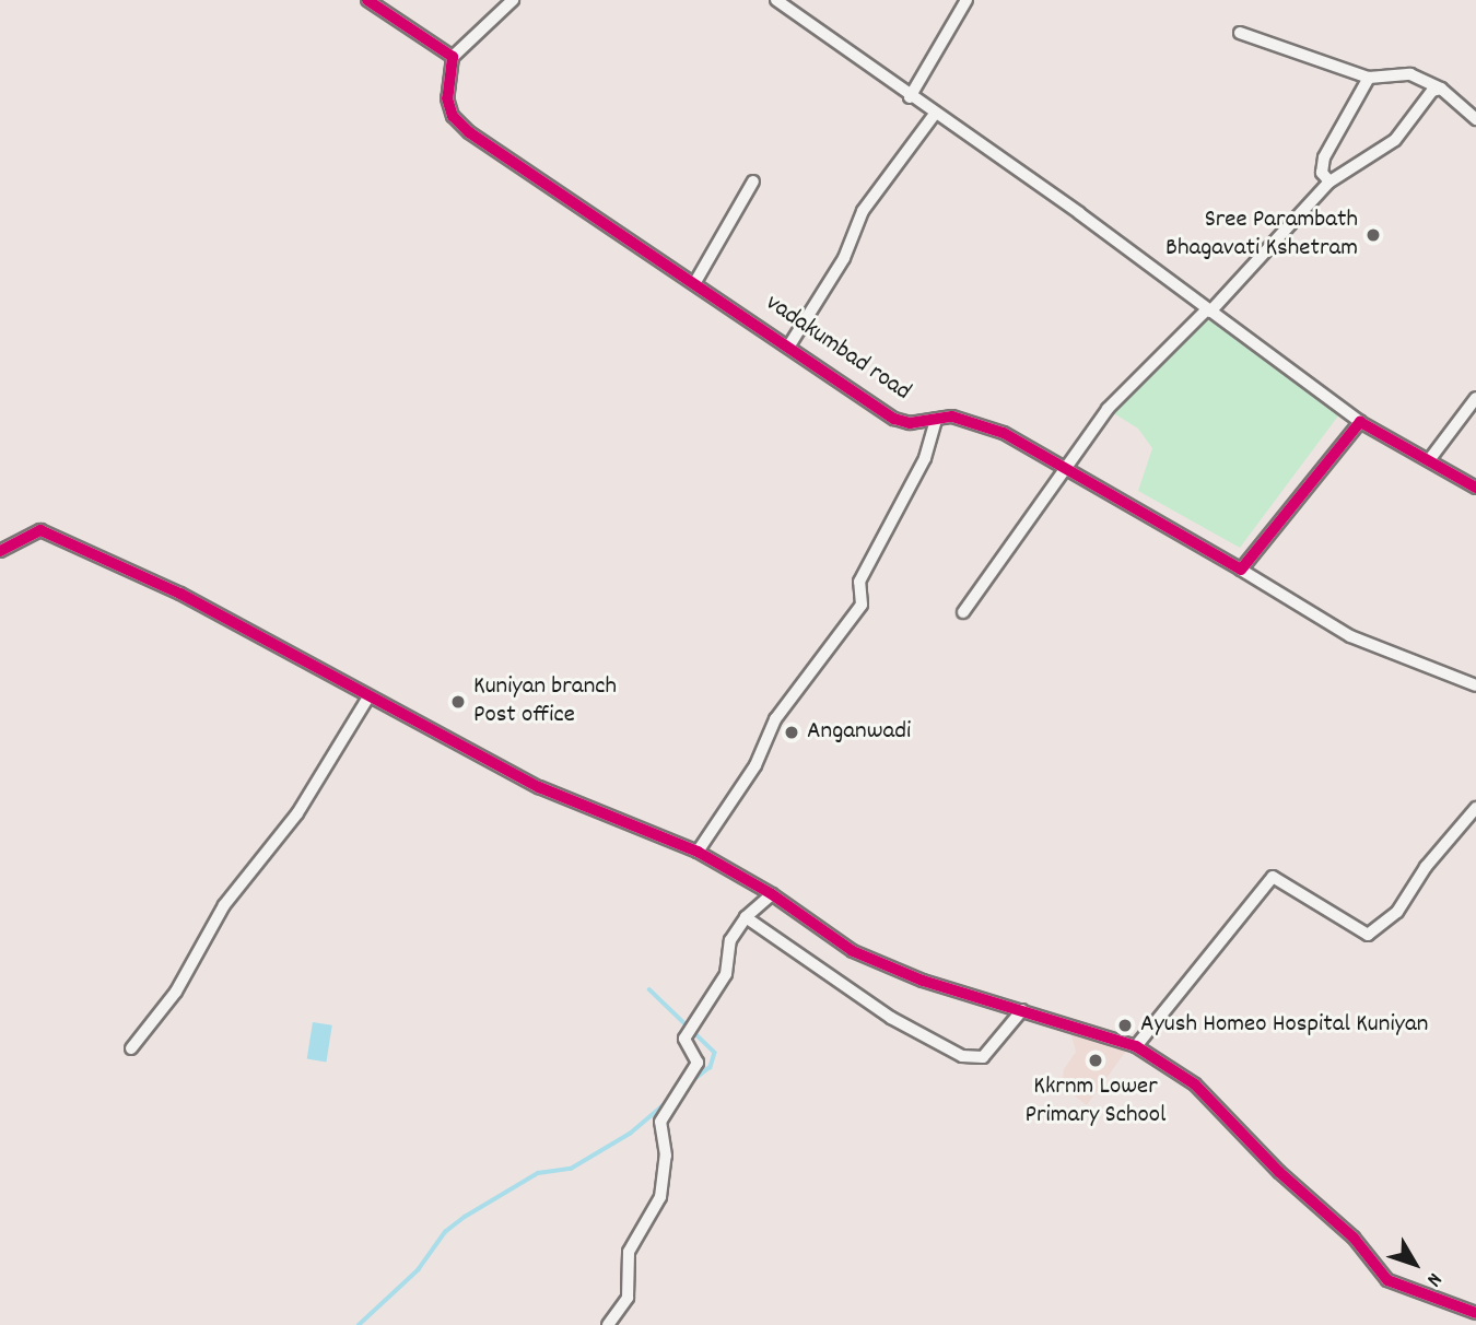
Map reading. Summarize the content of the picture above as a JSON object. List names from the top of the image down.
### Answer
{
  "streets": {
    "street": ["vadakumbad road"]
  },
  "places": [
    "Sree Parambath Bhagavati Kshetram",
    "Kuniyan branch Post office",
    "Anganwadi",
    "Ayush Homeo Hospital Kuniyan",
    "Kkrnm Lower Primary School"
  ],
  "north": "bottom right"
}
